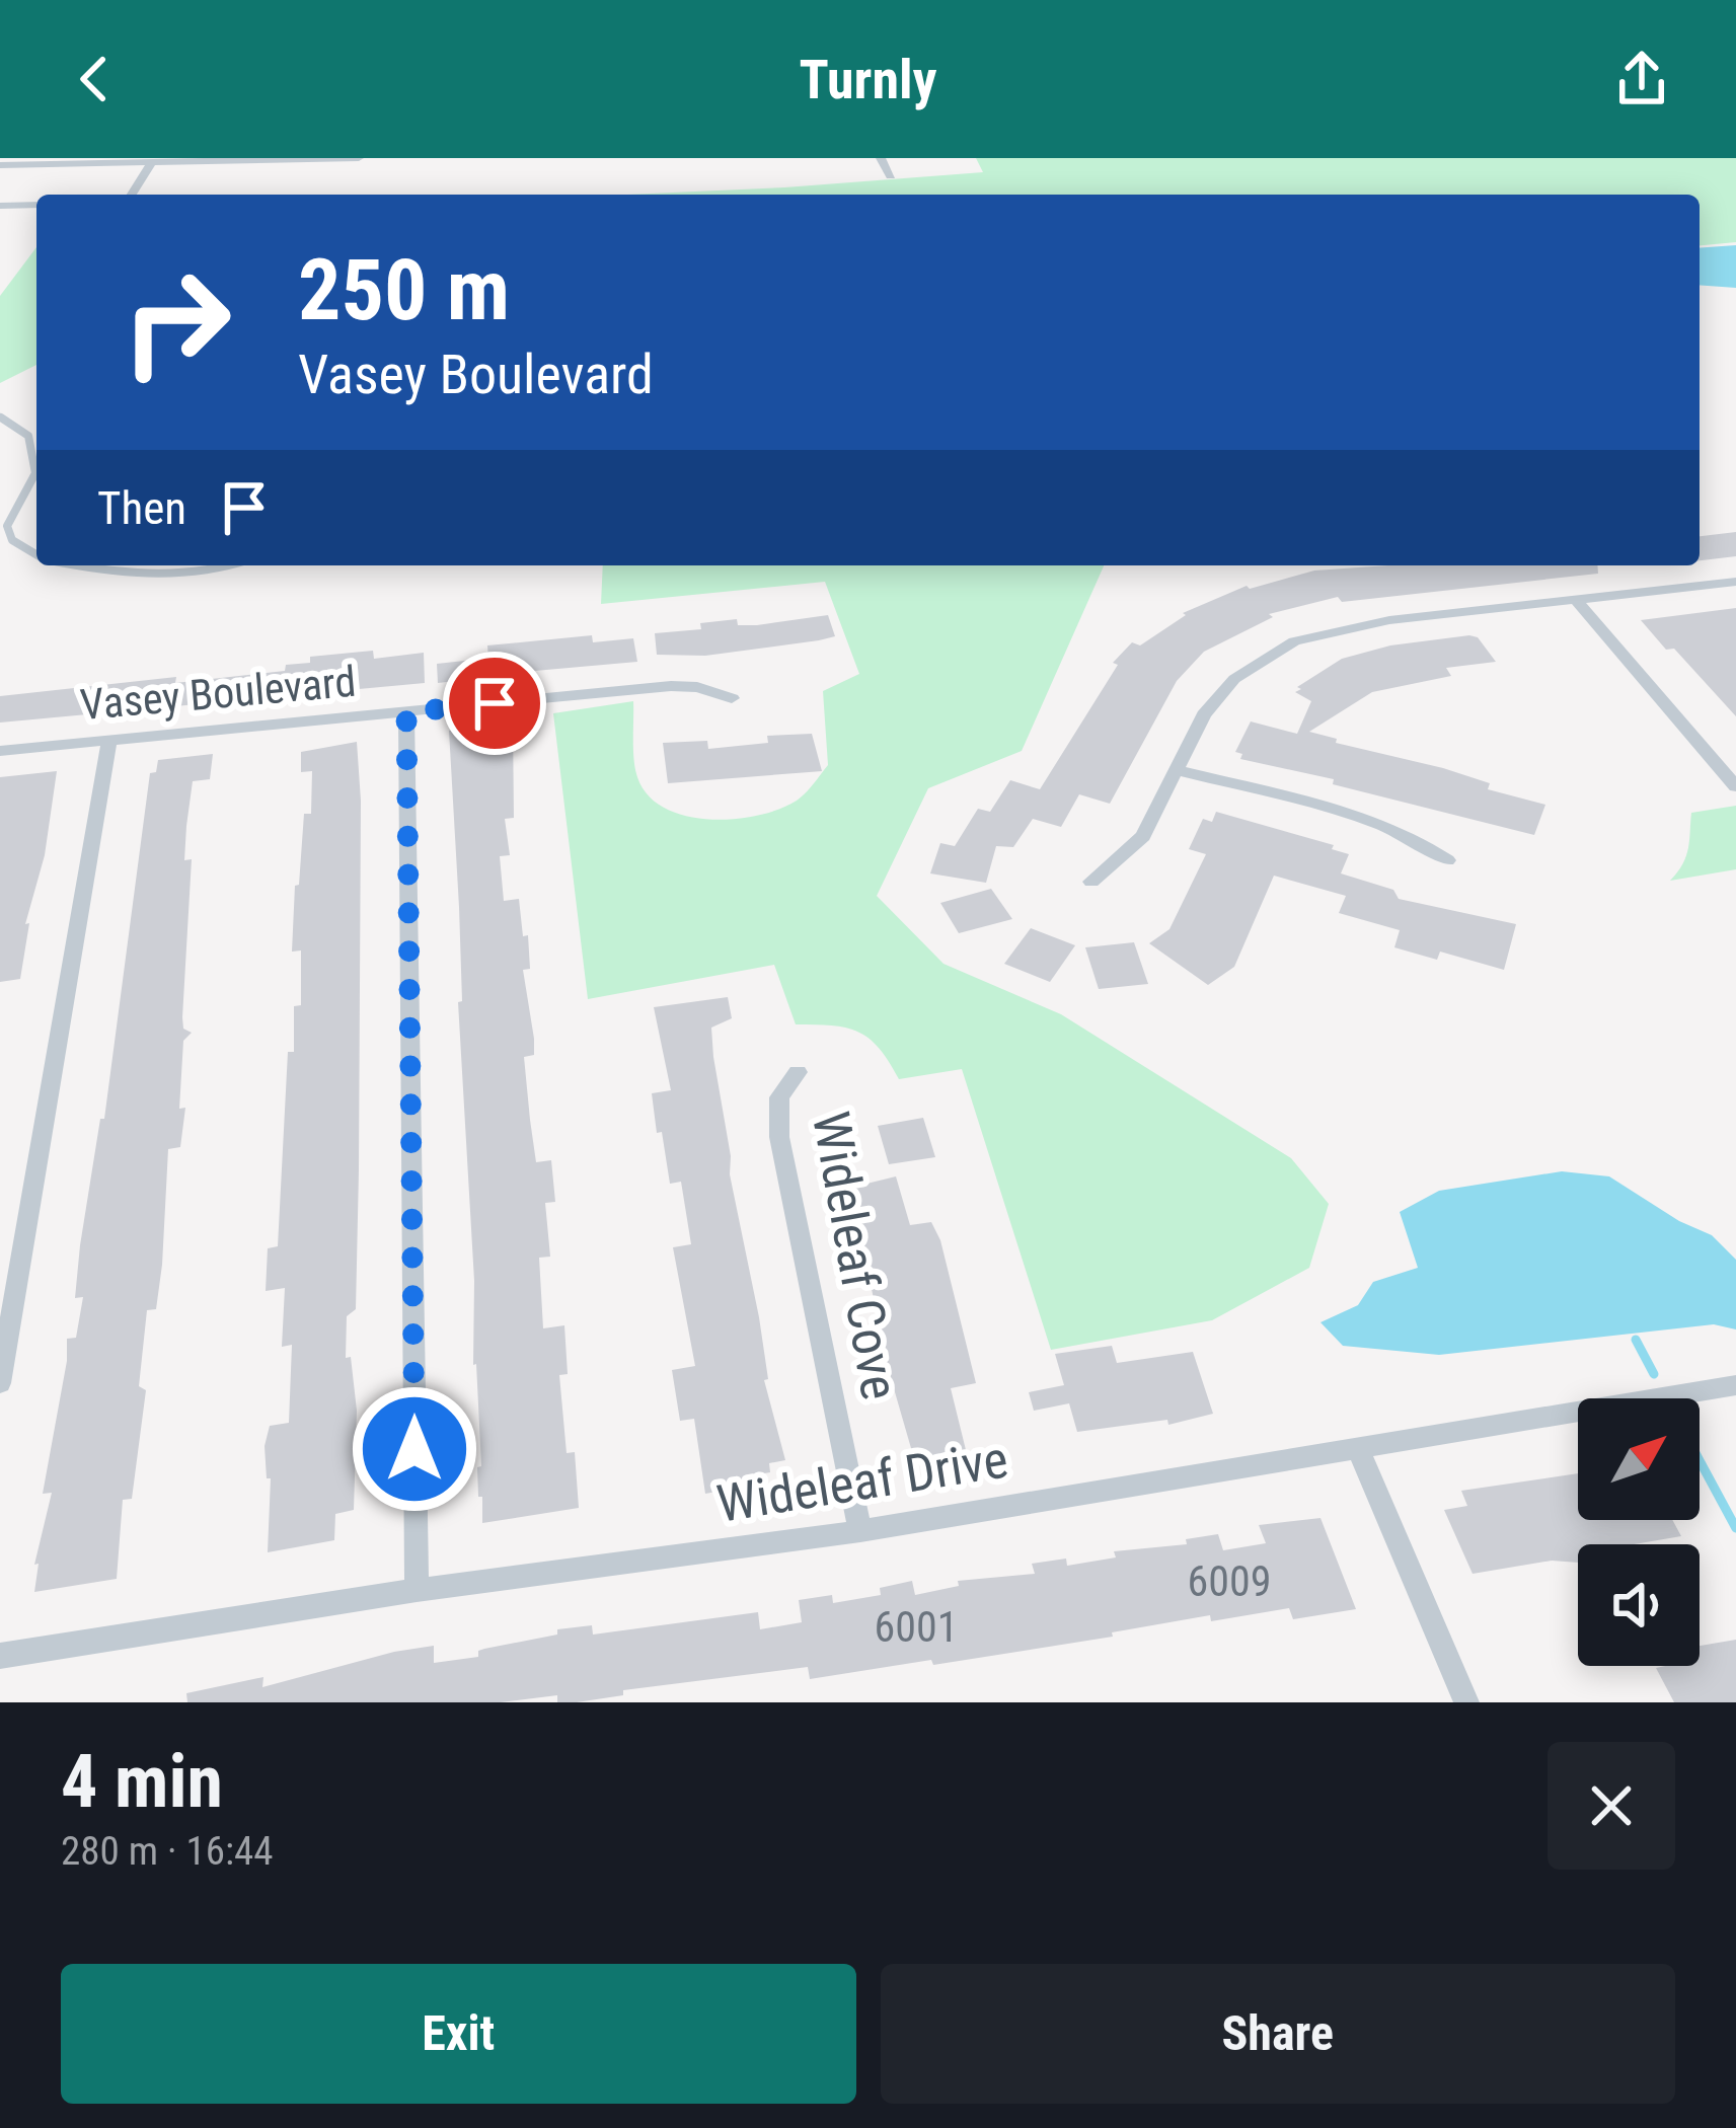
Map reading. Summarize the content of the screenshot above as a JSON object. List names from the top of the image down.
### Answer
{
  "streets": {
    "street": ["Vasey Boulevard", "Wideleaf Cove", "Wideleaf Drive"]
  },
  "crossings": [
    ["Wideleaf Cove", "Wideleaf Drive"]
  ],
  "house_numbers": ["6009", "6001"],
  "north": "top right",
  "page": {
    "header": "Turnly",
    "turn": ["250 m", "Vasey Boulevard"],
    "then": "Then",
    "heading": ["4 min", "280 m · 16:44"],
    "buttons": ["Exit", "Share"]
  }
}
